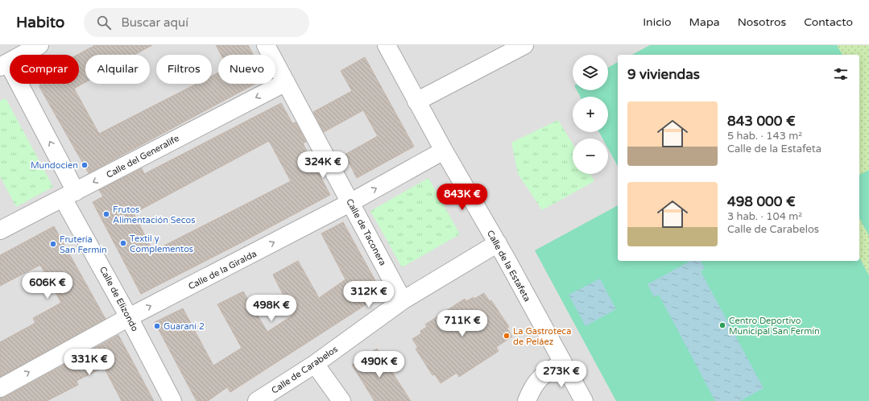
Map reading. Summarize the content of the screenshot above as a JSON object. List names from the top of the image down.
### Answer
{
  "streets": {
    "street": [
      "Calle del Generalife",
      "Calle de Taconera",
      "Calle de la Estafeta",
      "Calle de la Giralda",
      "Calle de Elizondo",
      "Calle de Carabelos"
    ]
  },
  "crossings": [
    ["Calle del Generalife", "Calle de Taconera"],
    ["Calle del Generalife", "Calle de Elizondo"],
    ["Calle de Taconera", "Calle de la Giralda"],
    ["Calle de Taconera", "Calle de Carabelos"],
    ["Calle de la Estafeta", "Calle de la Giralda"],
    ["Calle de la Estafeta", "Calle de Carabelos"],
    ["Calle de la Giralda", "Calle de Elizondo"]
  ],
  "one_way": ["Calle del Generalife", "Calle de la Giralda", "Calle de Elizondo"],
  "places": [
    "Mundocien",
    "Frutos Alimentación Secos",
    "Textil y Complementos",
    "Frutería San Fermín",
    "Centro Deportivo Municipal San Fermín",
    "Guaraní 2",
    "La Gastroteca de Peláez"
  ],
  "page": {
    "header": "Habito",
    "search": "Buscar aquí",
    "nav": [
      "Inicio",
      "Mapa",
      "Nosotros",
      "Contacto"
    ],
    "map_buttons": ["+", "−"],
    "chip": [
      "Comprar",
      "Alquilar",
      "Filtros",
      "Nuevo"
    ],
    "heading": "9 viviendas",
    "list": [
      {
        "name": "843 000 €",
        "note": "5 hab. · 143 m² · Calle de la Estafeta"
      },
      {
        "name": "498 000 €",
        "note": "3 hab. · 104 m² · Calle de Carabelos"
      }
    ],
    "price": [
      "324K €",
      "843K €",
      "606K €",
      "312K €",
      "498K €",
      "711K €",
      "331K €",
      "490K €",
      "273K €"
    ]
  }
}
